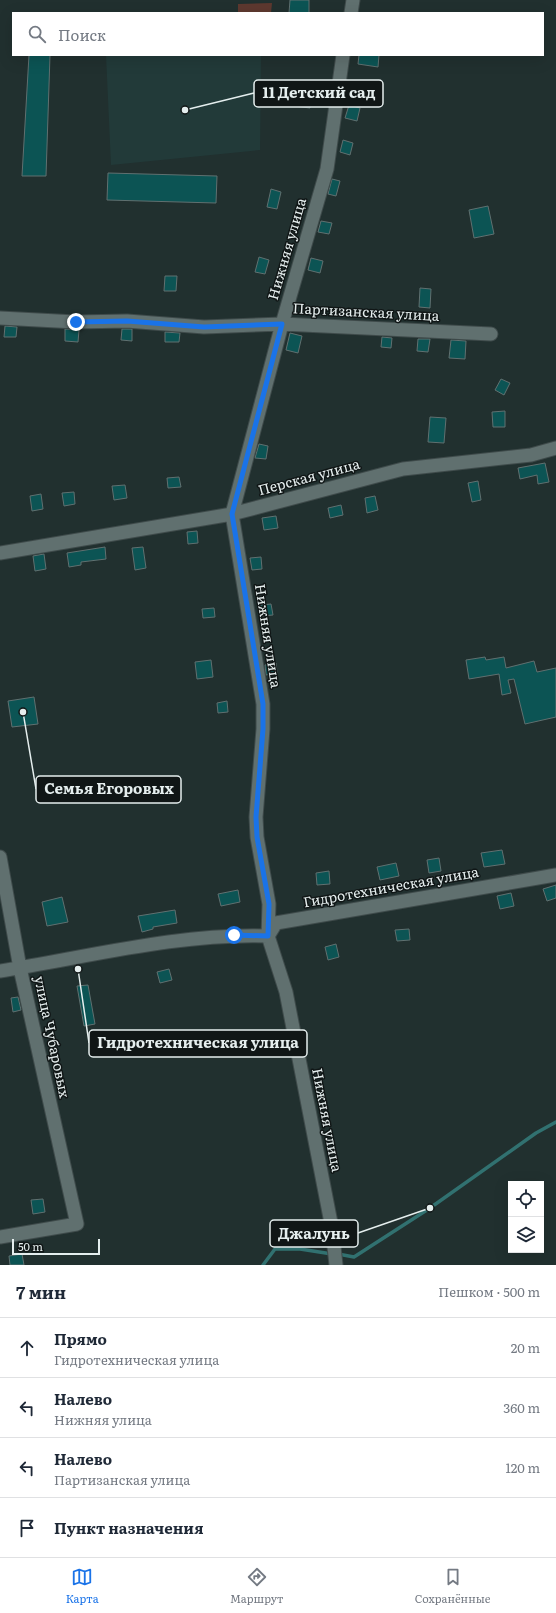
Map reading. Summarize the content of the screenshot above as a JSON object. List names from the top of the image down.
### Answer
{
  "streets": {
    "street": [
      "Нижняя улица",
      "Партизанская улица",
      "Перская улица",
      "Гидротехническая улица",
      "улица Чубаровых"
    ]
  },
  "crossings": [
    ["Нижняя улица", "Партизанская улица"],
    ["Нижняя улица", "Перская улица"],
    ["Нижняя улица", "Гидротехническая улица"]
  ],
  "places": [
    "11 Детский сад",
    "Семья Егоровых",
    "Гидротехническая улица",
    "Джалунь"
  ],
  "scale_bar": "50 m",
  "page": {
    "search": "Поиск",
    "scale": "50 m",
    "heading": ["7 мин", "Пешком · 500 m"],
    "list": [
      ["Прямо", "Гидротехническая улица", "20 m"],
      ["Налево", "Нижняя улица", "360 m"],
      ["Налево", "Партизанская улица", "120 m"],
      "Пункт назначения"
    ],
    "nav": ["Карта", "Маршрут", "Сохранённые"]
  }
}
